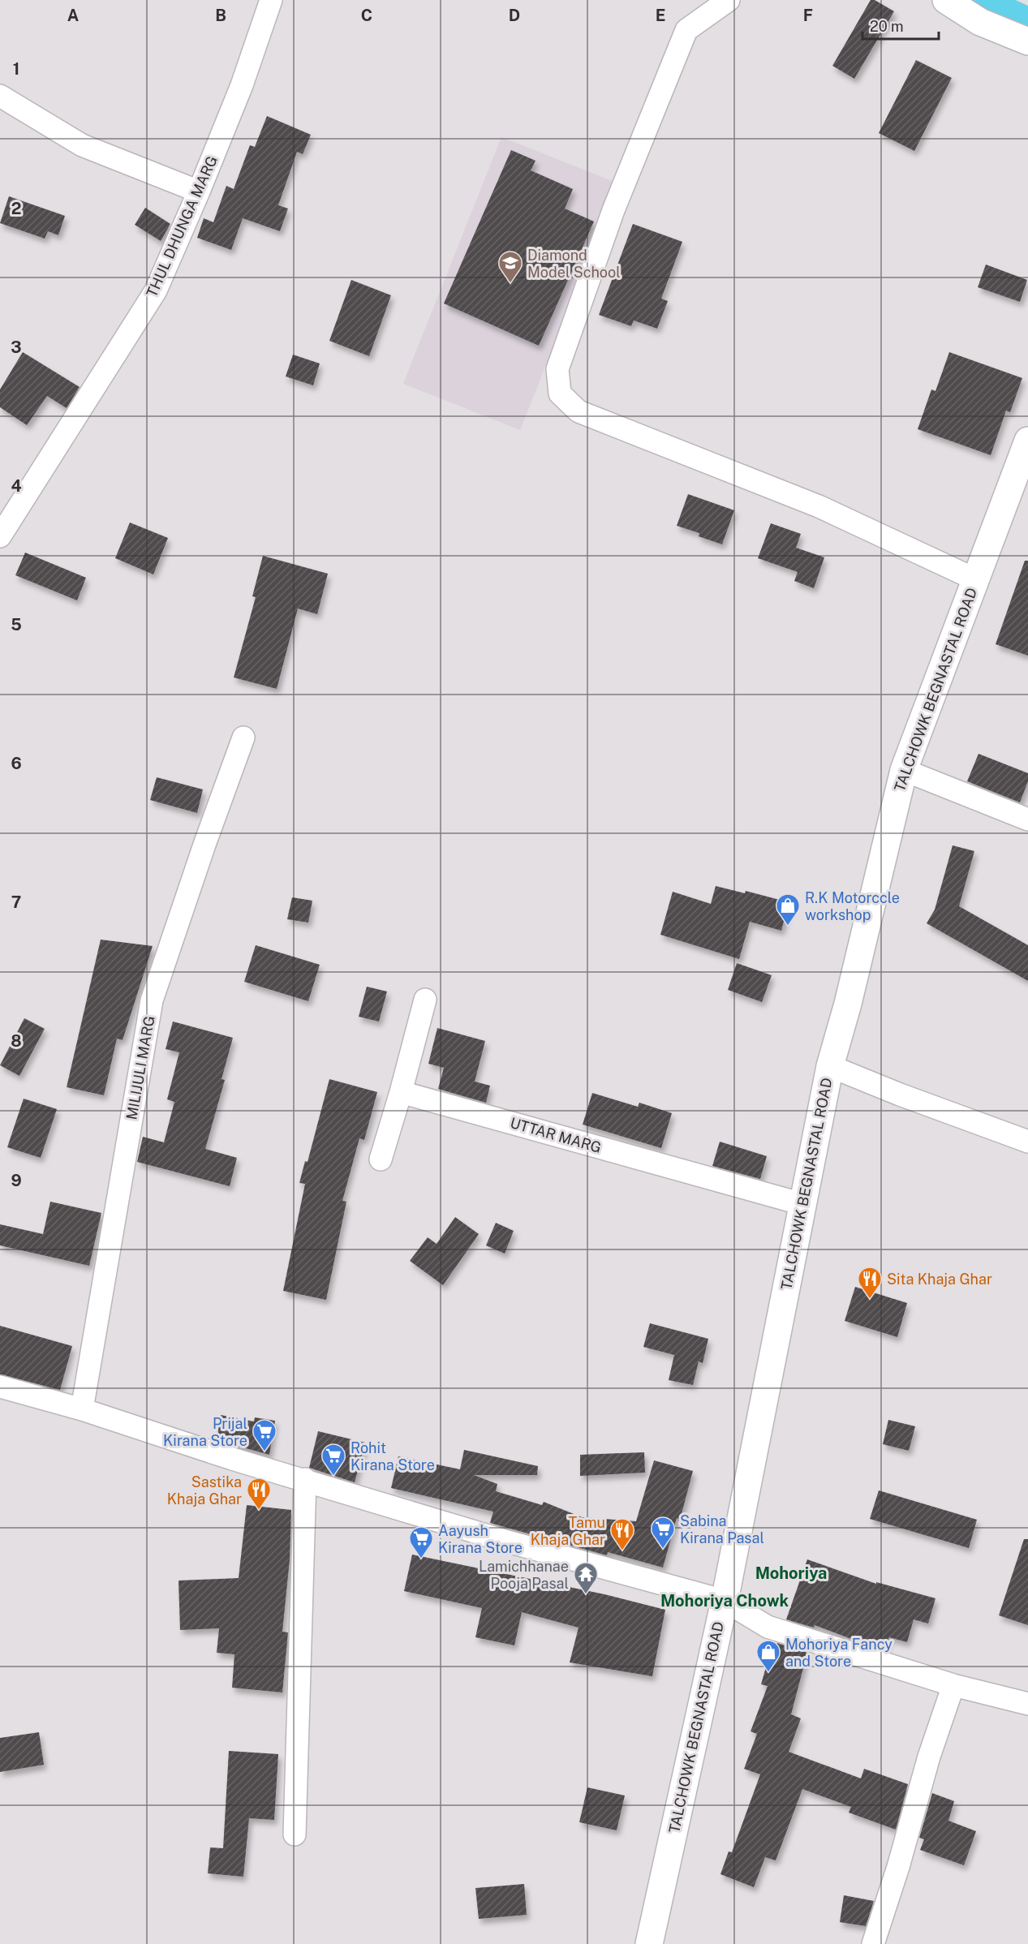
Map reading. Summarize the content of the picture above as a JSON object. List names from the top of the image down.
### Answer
{
  "streets": {
    "main road": ["TALCHOWK BEGNASTAL ROAD"],
    "street": ["THUL DHUNGA MARG", "MILIJULI MARG", "UTTAR MARG"]
  },
  "crossings": [
    ["TALCHOWK BEGNASTAL ROAD", "UTTAR MARG"]
  ],
  "districts": ["Mohoriya", "Mohoriya Chowk"],
  "places": {
    "school or university": ["Diamond Model School"],
    "shop": ["R.K Motorccle workshop", "Mohoriya Fancy and Store"],
    "restaurant": ["Sita Khaja Ghar", "Sastika Khaja Ghar", "Tamu Khaja Ghar"],
    "supermarket": [
      "Prijal Kirana Store",
      "Rohit Kirana Store",
      "Sabina Kirana Pasal",
      "Aayush Kirana Store"
    ],
    "temple": ["Lamichhanae Pooja Pasal"]
  },
  "scale_bar": "20 m",
  "grid": {
    "columns": [
      "A",
      "B",
      "C",
      "D",
      "E",
      "F"
    ],
    "rows": [
      "1",
      "2",
      "3",
      "4",
      "5",
      "6",
      "7",
      "8",
      "9"
    ]
  }
}
